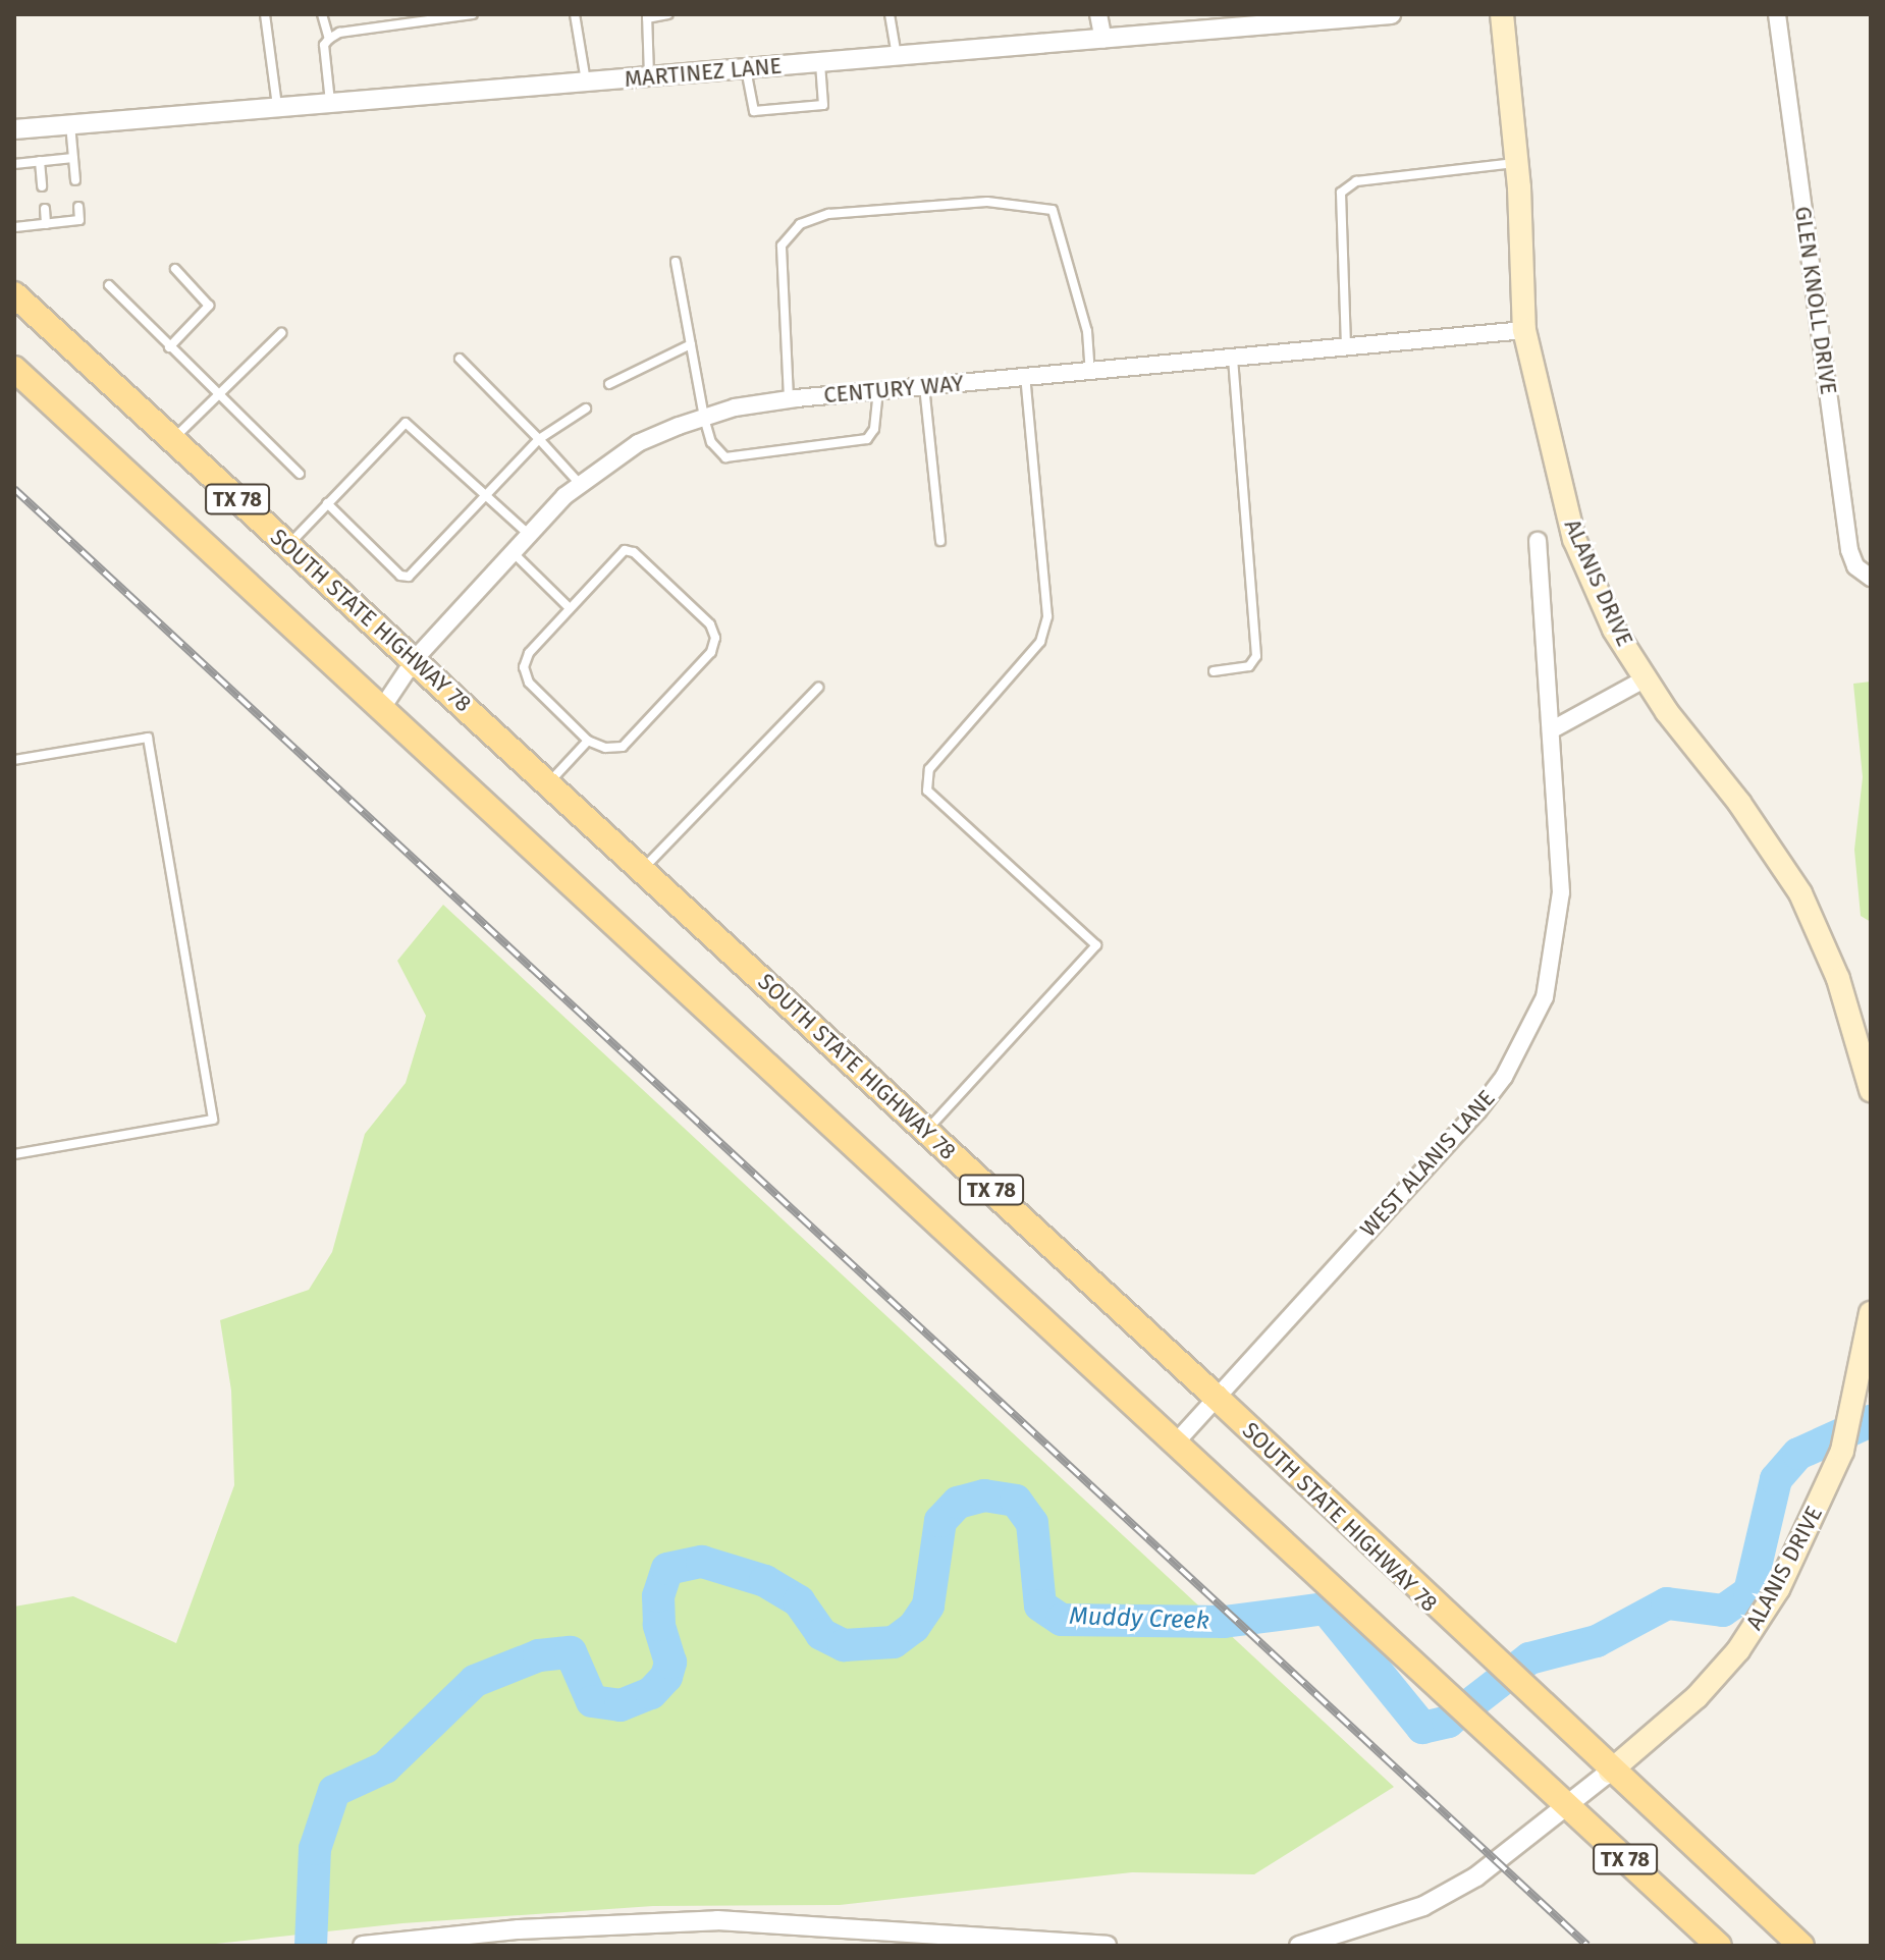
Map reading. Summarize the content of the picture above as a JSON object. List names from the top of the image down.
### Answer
{
  "streets": {
    "main road": ["TX 78", "ALANIS DRIVE", "SOUTH STATE HIGHWAY 78"],
    "street": [
      "MARTINEZ LANE",
      "GLEN KNOLL DRIVE",
      "CENTURY WAY",
      "WEST ALANIS LANE"
    ]
  },
  "crossings": [
    ["CENTURY WAY", "TX 78"],
    ["CENTURY WAY", "ALANIS DRIVE"],
    ["CENTURY WAY", "SOUTH STATE HIGHWAY 78"],
    ["TX 78", "WEST ALANIS LANE"],
    ["ALANIS DRIVE", "SOUTH STATE HIGHWAY 78"],
    ["SOUTH STATE HIGHWAY 78", "WEST ALANIS LANE"]
  ],
  "water": ["Muddy Creek"]
}
